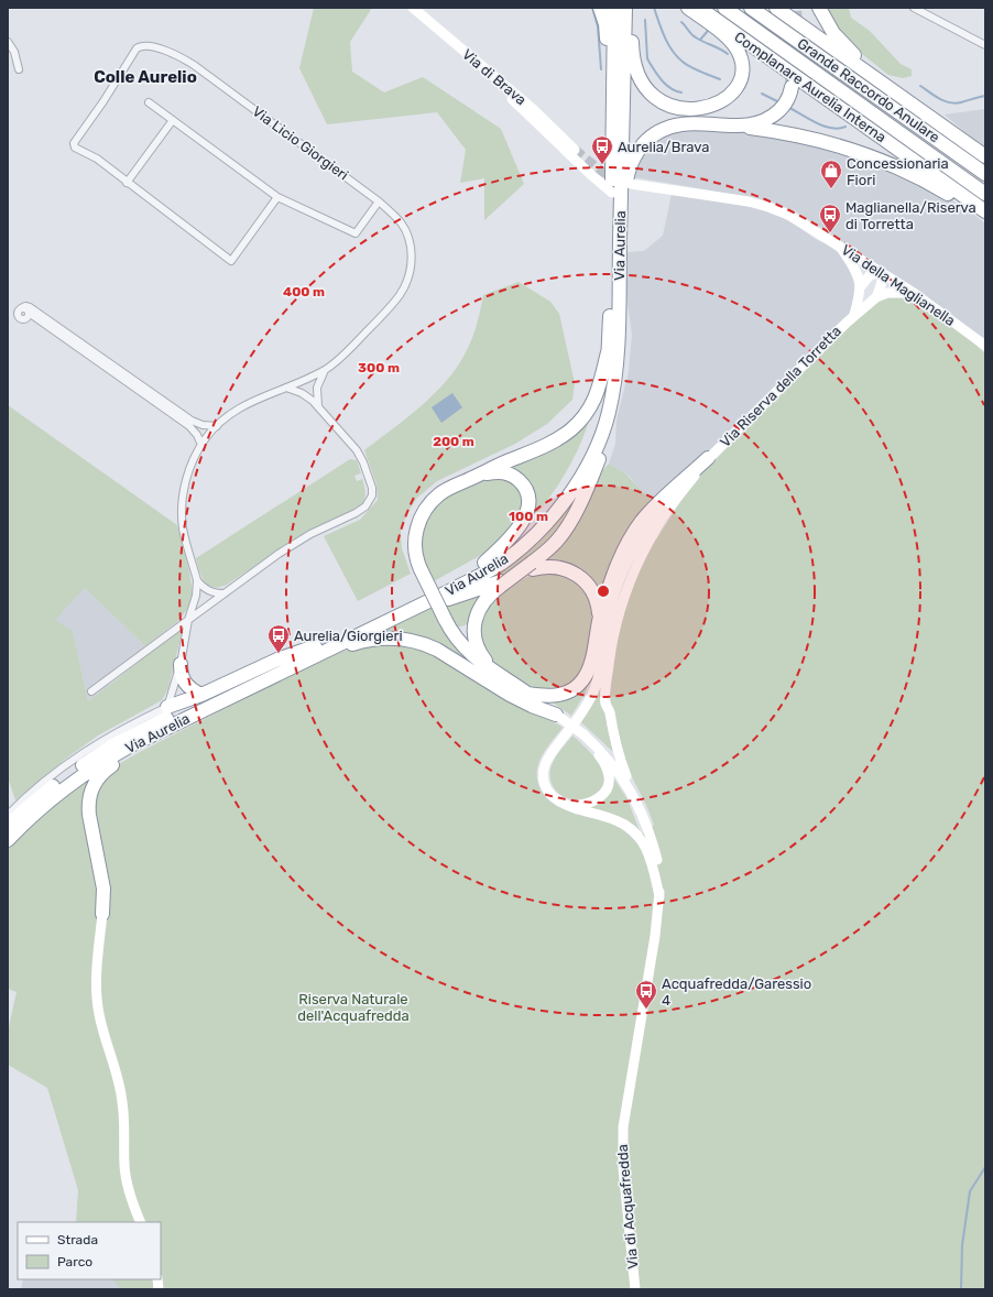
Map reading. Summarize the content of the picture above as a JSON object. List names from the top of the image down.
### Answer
{
  "streets": {
    "highway": ["Complanare Aurelia Interna", "Grande Raccordo Anulare", "Via Aurelia"],
    "street": [
      "Via di Brava",
      "Via Licio Giorgieri",
      "Via della Maglianella",
      "Via Riserva della Torretta",
      "Via di Acquafredda"
    ]
  },
  "crossings": [
    ["Via Licio Giorgieri", "Via Aurelia"]
  ],
  "districts": ["Colle Aurelio"],
  "parks": ["Riserva Naturale dell'Acquafredda"],
  "places": {
    "bus stop": [
      "Aurelia/Brava",
      "Maglianella/Riserva di Torretta",
      "Aurelia/Giorgieri",
      "Acquafredda/Garessio 4"
    ],
    "shop": ["Concessionaria Fiori"]
  },
  "legend": ["Strada", "Parco"],
  "rings": [
    "400 m",
    "300 m",
    "200 m",
    "100 m"
  ]
}
